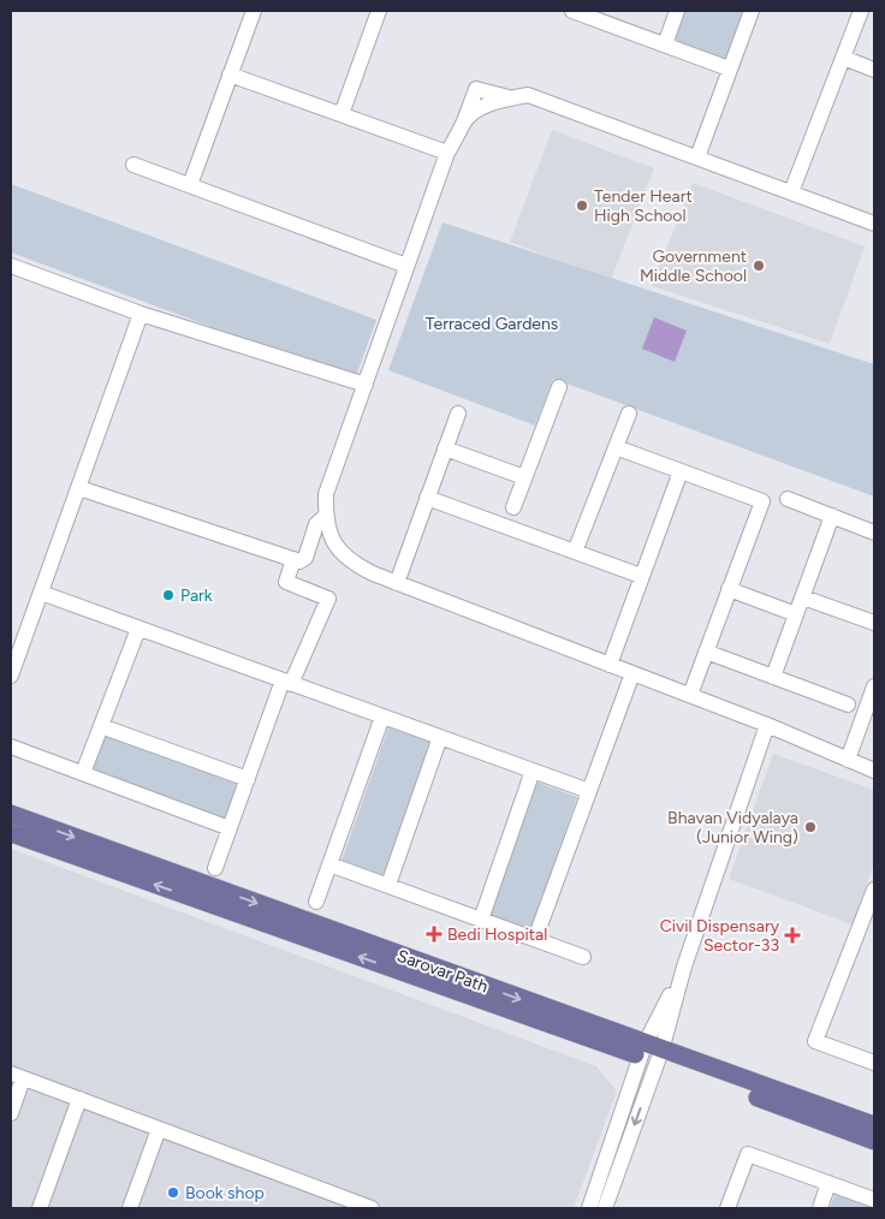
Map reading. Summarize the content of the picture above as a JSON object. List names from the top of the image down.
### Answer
{
  "streets": {
    "main road": ["Sarovar Path"]
  },
  "parks": ["Terraced Gardens"],
  "places": {
    "other": [
      "Tender Heart High School",
      "Government Middle School",
      "Park",
      "Bhavan Vidyalaya (Junior Wing)",
      "Book shop"
    ],
    "health": ["Bedi Hospital", "Civil Dispensary Sector-33"]
  }
}
